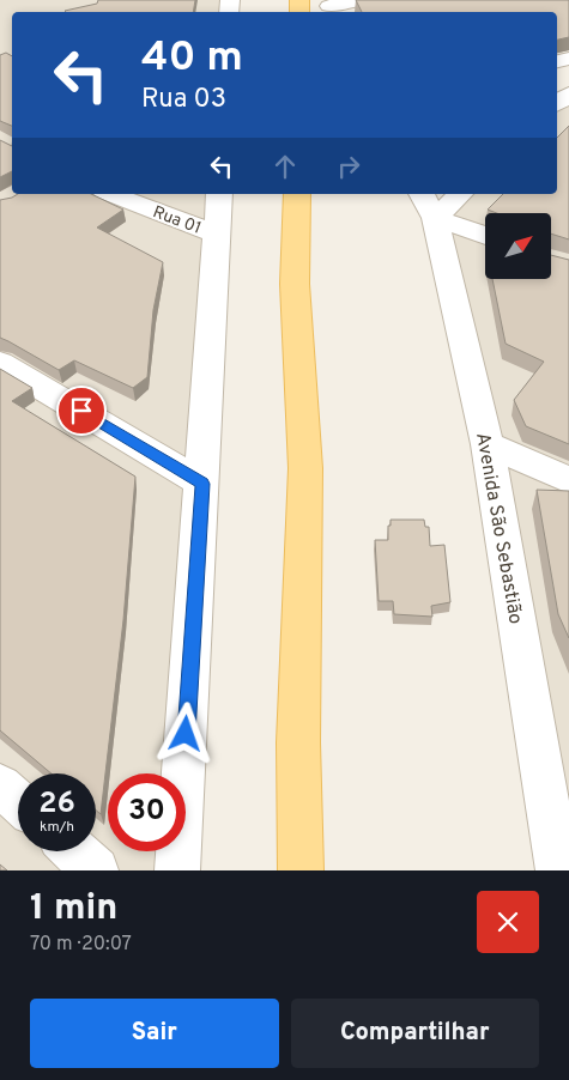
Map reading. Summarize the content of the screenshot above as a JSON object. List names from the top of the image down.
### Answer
{
  "streets": {
    "street": ["Rua 01", "Avenida São Sebastião"]
  },
  "north": "top right",
  "page": {
    "turn": ["40 m", "Rua 03"],
    "speed": "26 km/h",
    "limit": "30",
    "heading": ["1 min", "70 m · 20:07"],
    "buttons": ["Sair", "Compartilhar"]
  }
}
